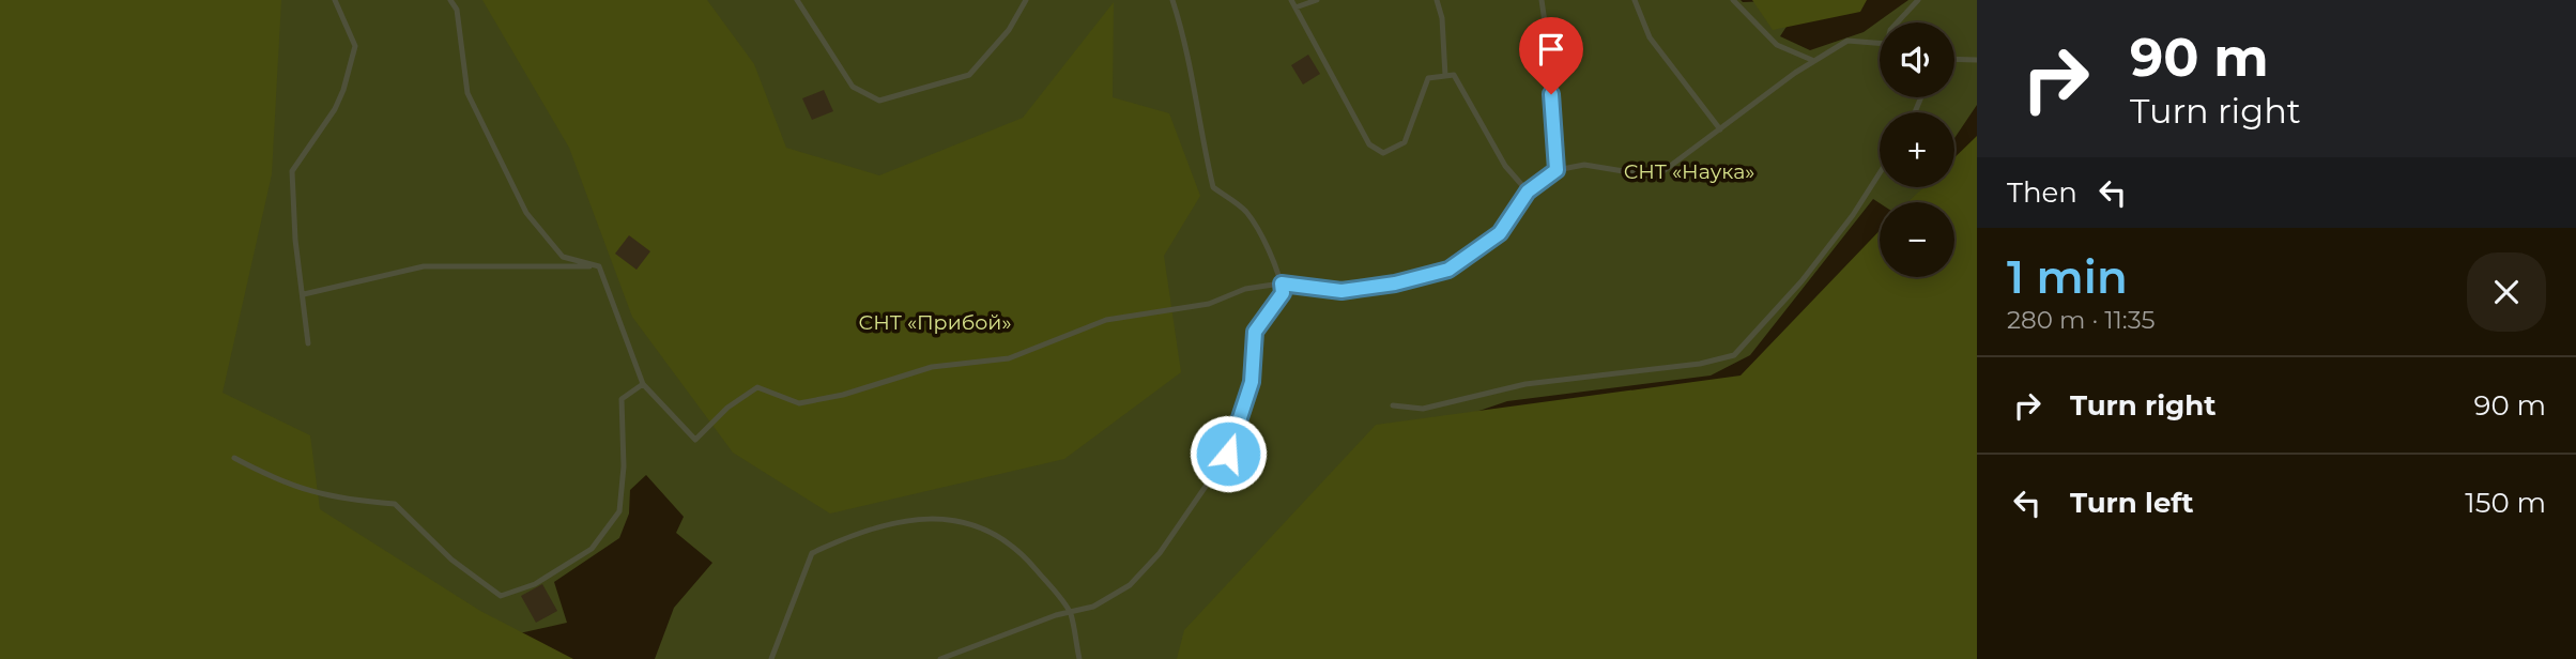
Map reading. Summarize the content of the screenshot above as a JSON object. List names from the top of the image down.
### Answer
{
  "parks": ["СНТ «Наука»", "СНТ «Прибой»"],
  "page": {
    "turn": ["90 m", "Turn right"],
    "map_buttons": ["+", "−"],
    "then": "Then",
    "heading": ["1 min", "280 m · 11:35"],
    "list": [
      {
        "name": "Turn right",
        "value": "90 m"
      },
      {
        "name": "Turn left",
        "value": "150 m"
      }
    ]
  }
}
